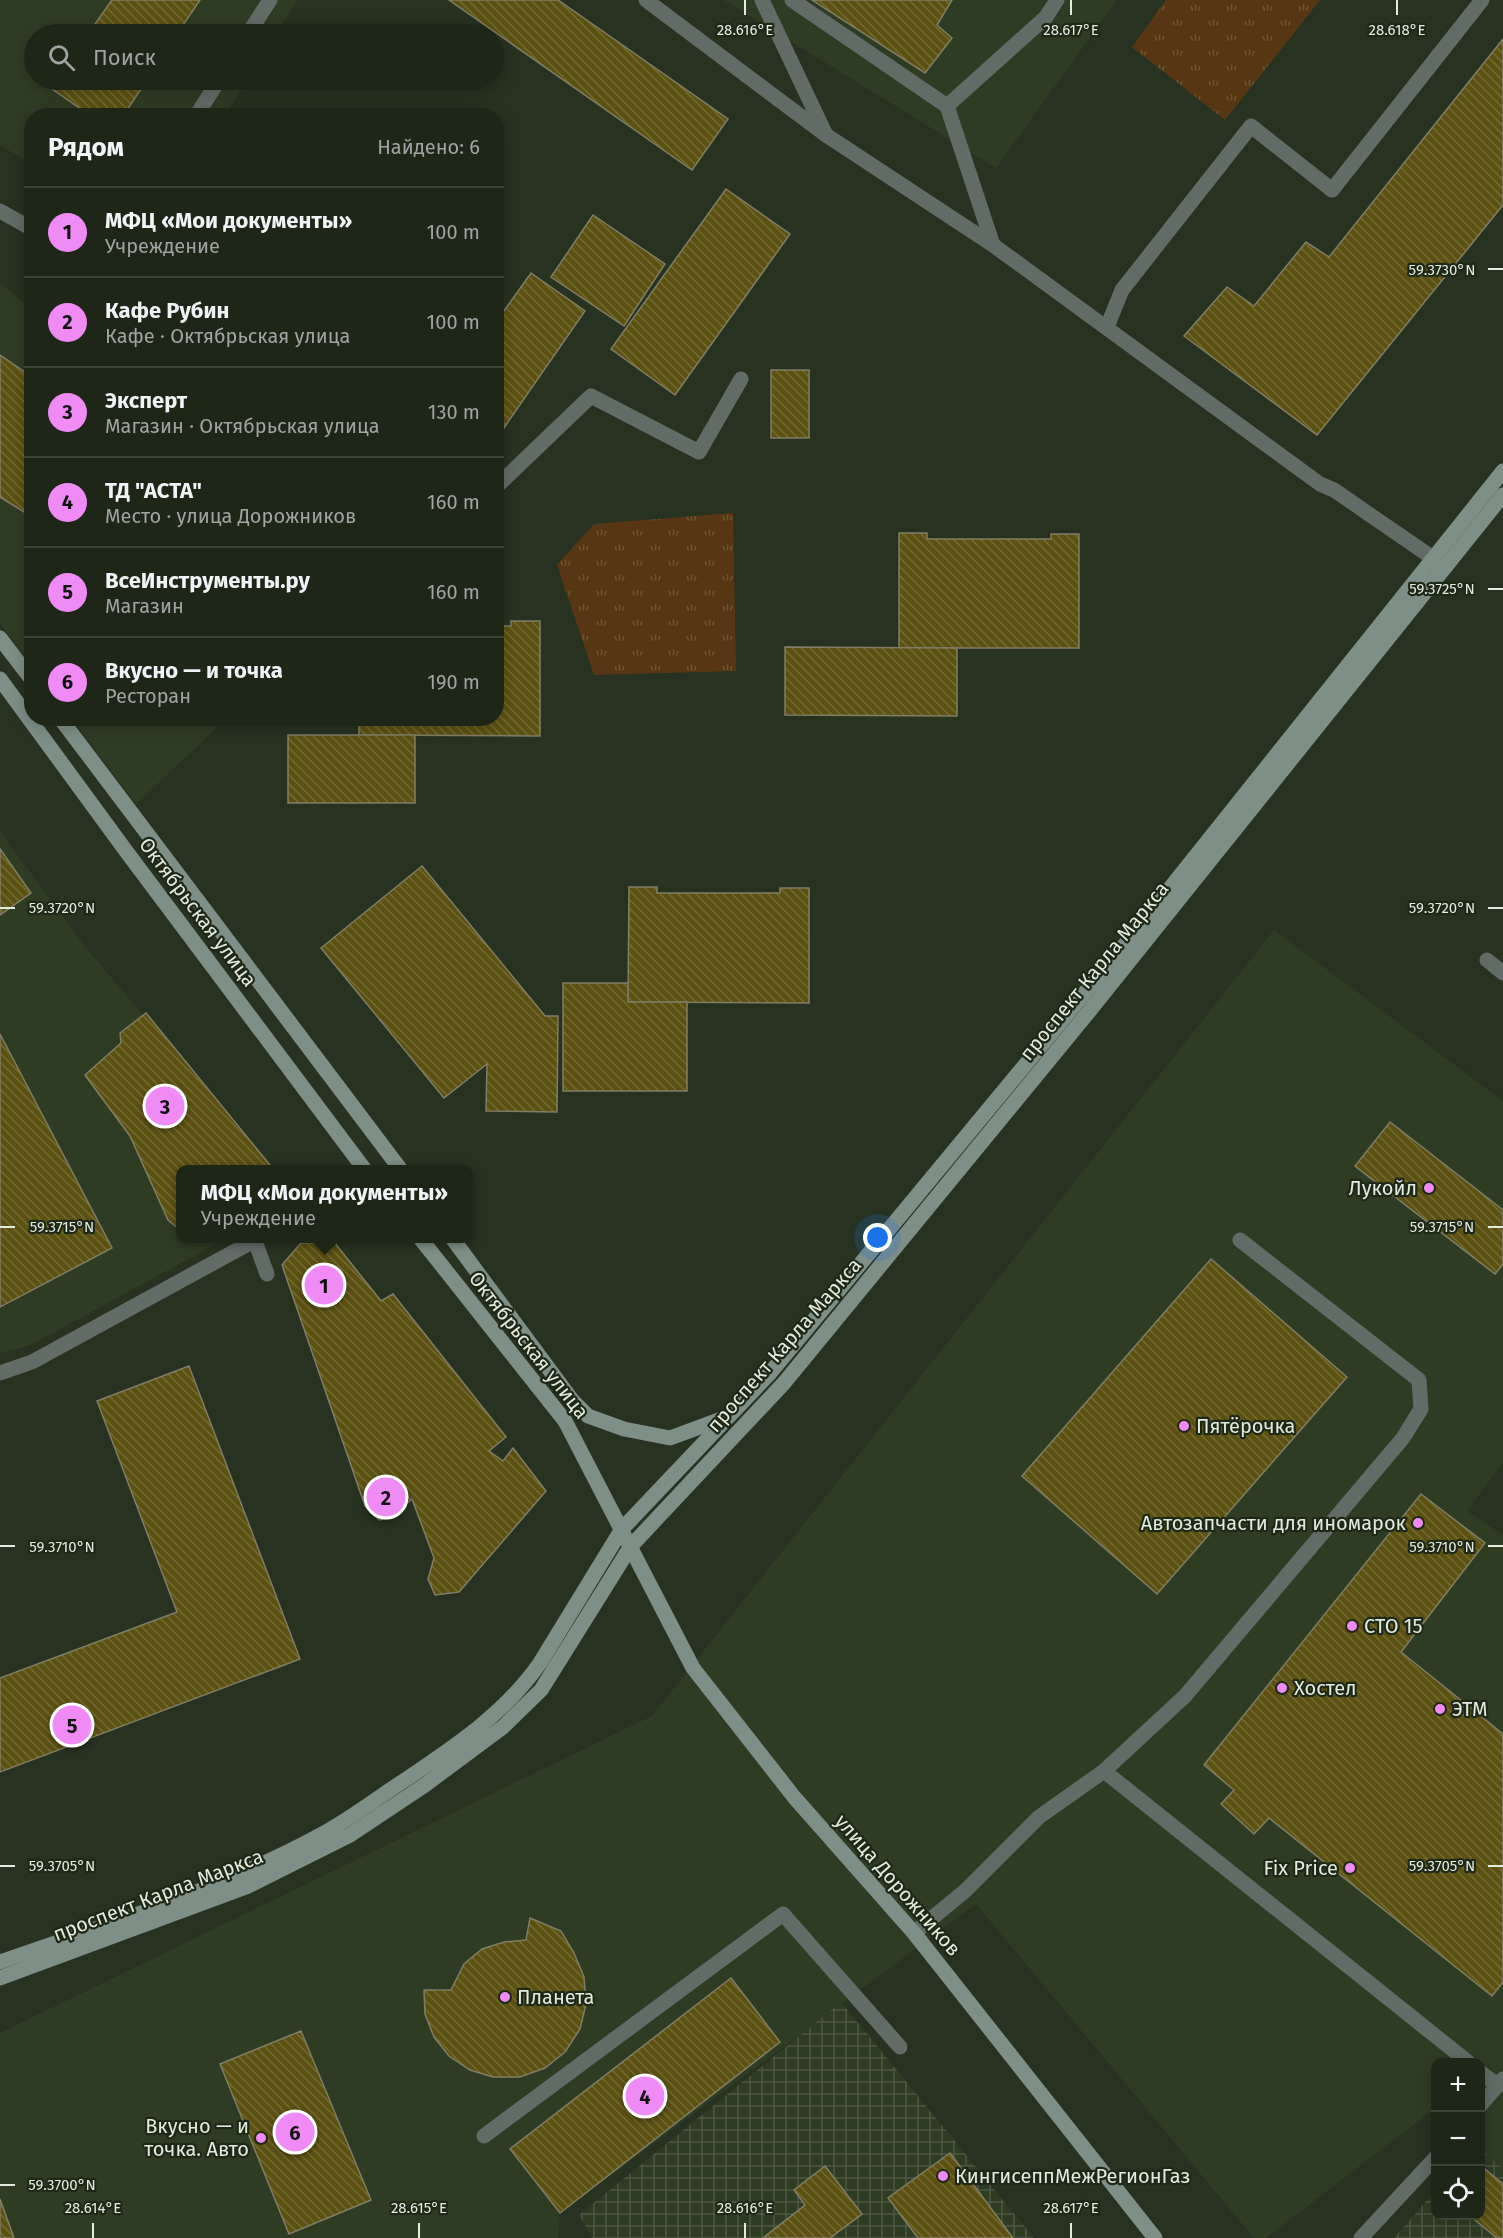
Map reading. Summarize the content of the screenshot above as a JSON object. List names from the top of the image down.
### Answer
{
  "streets": {
    "main road": ["Октябрьская улица", "проспект Карла Маркса", "улица Дорожников"]
  },
  "crossings": [
    ["Октябрьская улица", "проспект Карла Маркса"],
    ["Октябрьская улица", "улица Дорожников"],
    ["проспект Карла Маркса", "улица Дорожников"]
  ],
  "places": [
    "Лукойл",
    "Пятёрочка",
    "Автозапчасти для иномарок",
    "СТО 15",
    "Хостел",
    "ЭТМ",
    "Fix Price",
    "Планета",
    "Вкусно — и точка. Авто",
    "КингисеппМежРегионГаз"
  ],
  "page": {
    "search": "Поиск",
    "heading": ["Рядом", "Найдено: 6"],
    "list": [
      {
        "mark": "1",
        "name": "МФЦ «Мои документы»",
        "note": "Учреждение",
        "value": "100 m"
      },
      {
        "mark": "2",
        "name": "Кафе Рубин",
        "note": "Кафе · Октябрьская улица",
        "value": "100 m"
      },
      {
        "mark": "3",
        "name": "Эксперт",
        "note": "Магазин · Октябрьская улица",
        "value": "130 m"
      },
      {
        "mark": "4",
        "name": "ТД \"АСТА\"",
        "note": "Место · улица Дорожников",
        "value": "160 m"
      },
      {
        "mark": "5",
        "name": "ВсеИнструменты.ру",
        "note": "Магазин",
        "value": "160 m"
      },
      {
        "mark": "6",
        "name": "Вкусно — и точка",
        "note": "Ресторан",
        "value": "190 m"
      }
    ],
    "pins": [
      "3",
      "1",
      "2",
      "5",
      "4",
      "6"
    ],
    "popup": ["МФЦ «Мои документы»", "Учреждение"],
    "map_buttons": ["+", "−"]
  },
  "coordinates": [
    "28.616°E",
    "28.617°E",
    "28.618°E",
    "59.3730°N",
    "59.3725°N",
    "59.3720°N",
    "59.3715°N",
    "59.3710°N",
    "59.3705°N",
    "59.3700°N",
    "28.614°E",
    "28.615°E"
  ]
}
